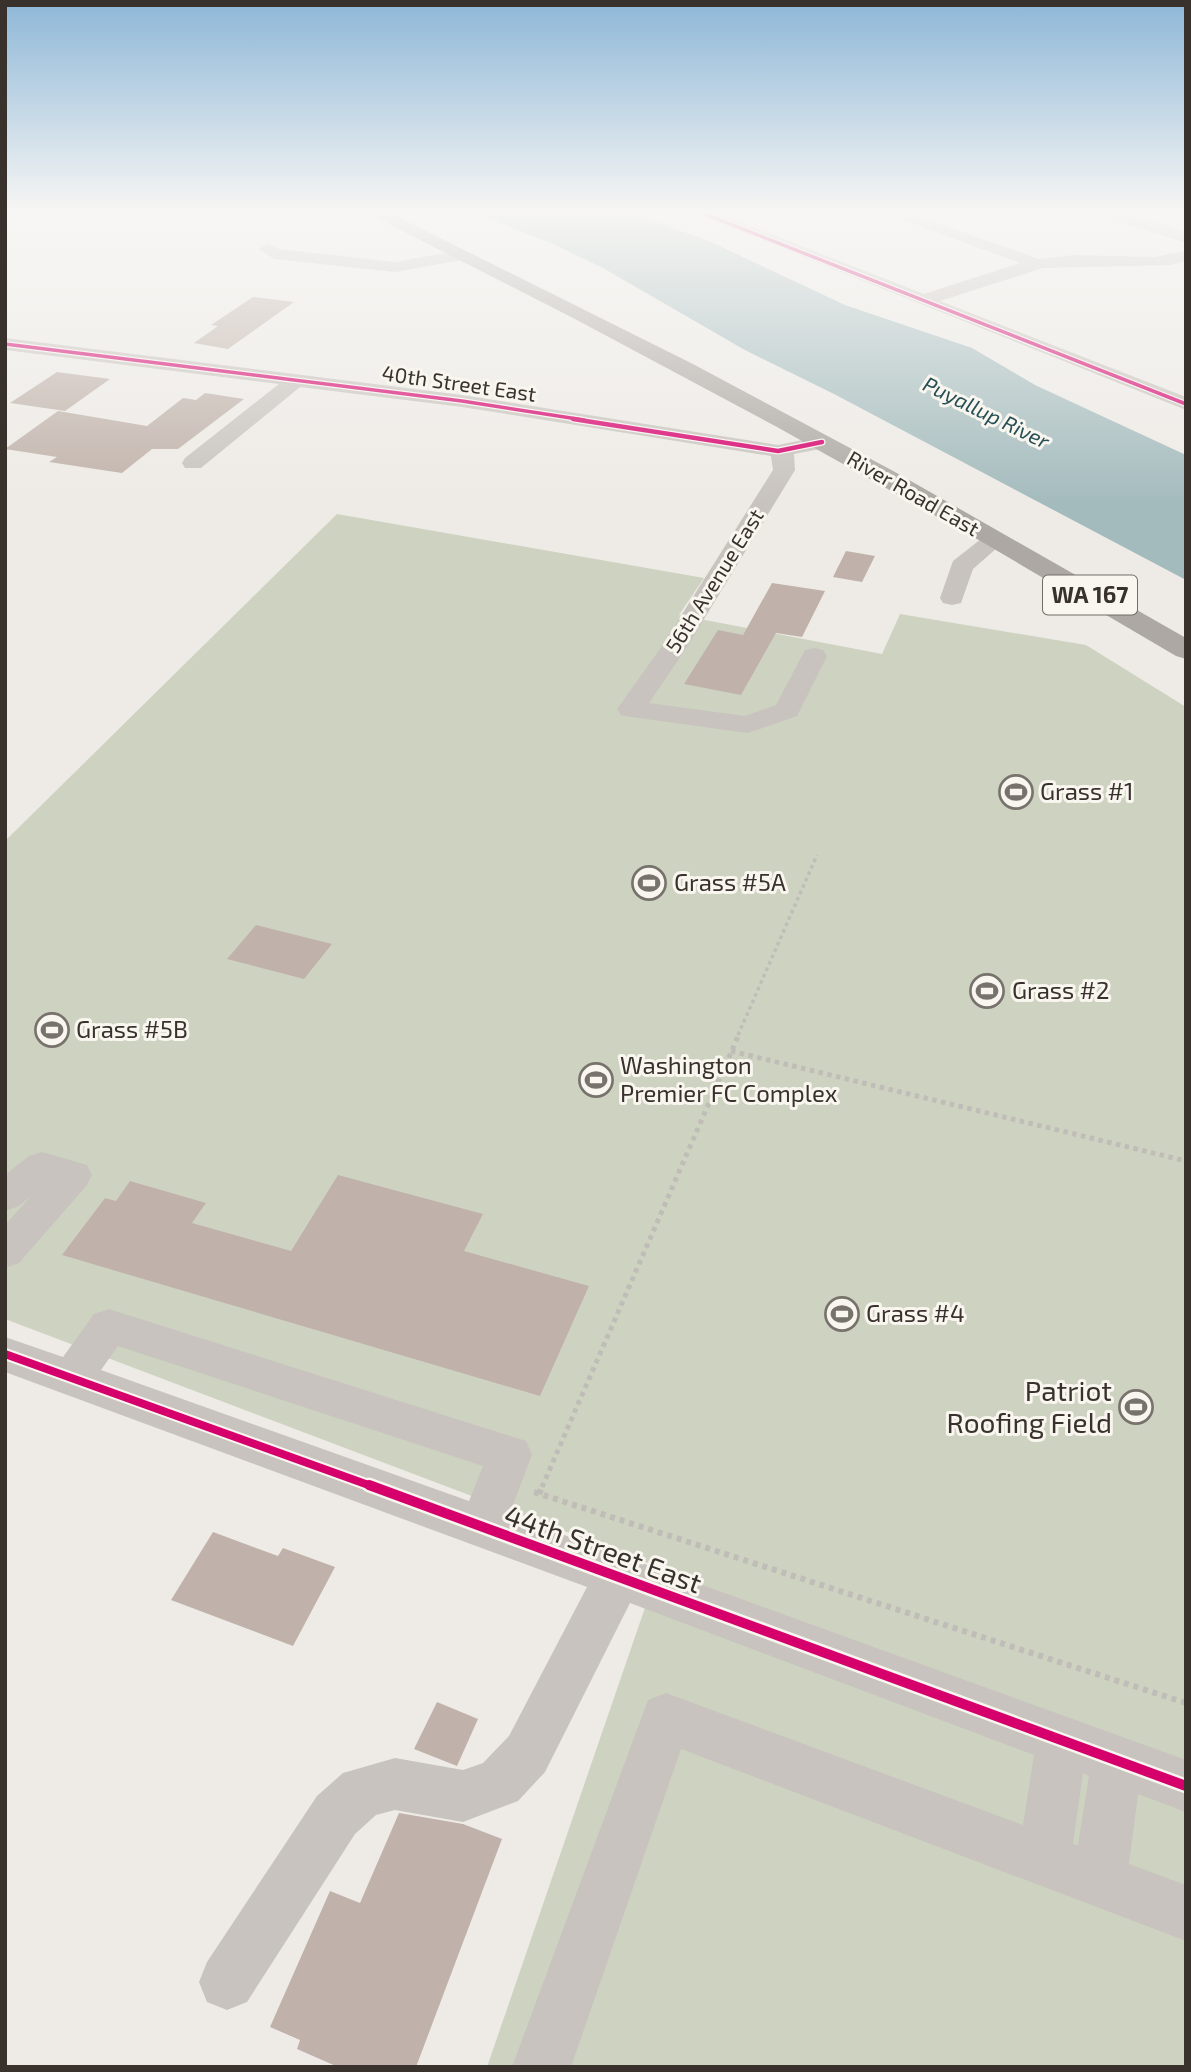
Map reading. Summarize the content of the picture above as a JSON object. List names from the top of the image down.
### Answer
{
  "streets": {
    "main road": ["River Road East", "WA 167"],
    "street": ["40th Street East", "56th Avenue East", "44th Street East"]
  },
  "crossings": [
    ["40th Street East", "River Road East"],
    ["40th Street East", "56th Avenue East"]
  ],
  "water": ["Puyallup River"],
  "places": {
    "sports": [
      "Grass #1",
      "Grass #5A",
      "Grass #2",
      "Grass #5B",
      "Washington Premier FC Complex",
      "Grass #4",
      "Patriot Roofing Field"
    ]
  }
}
